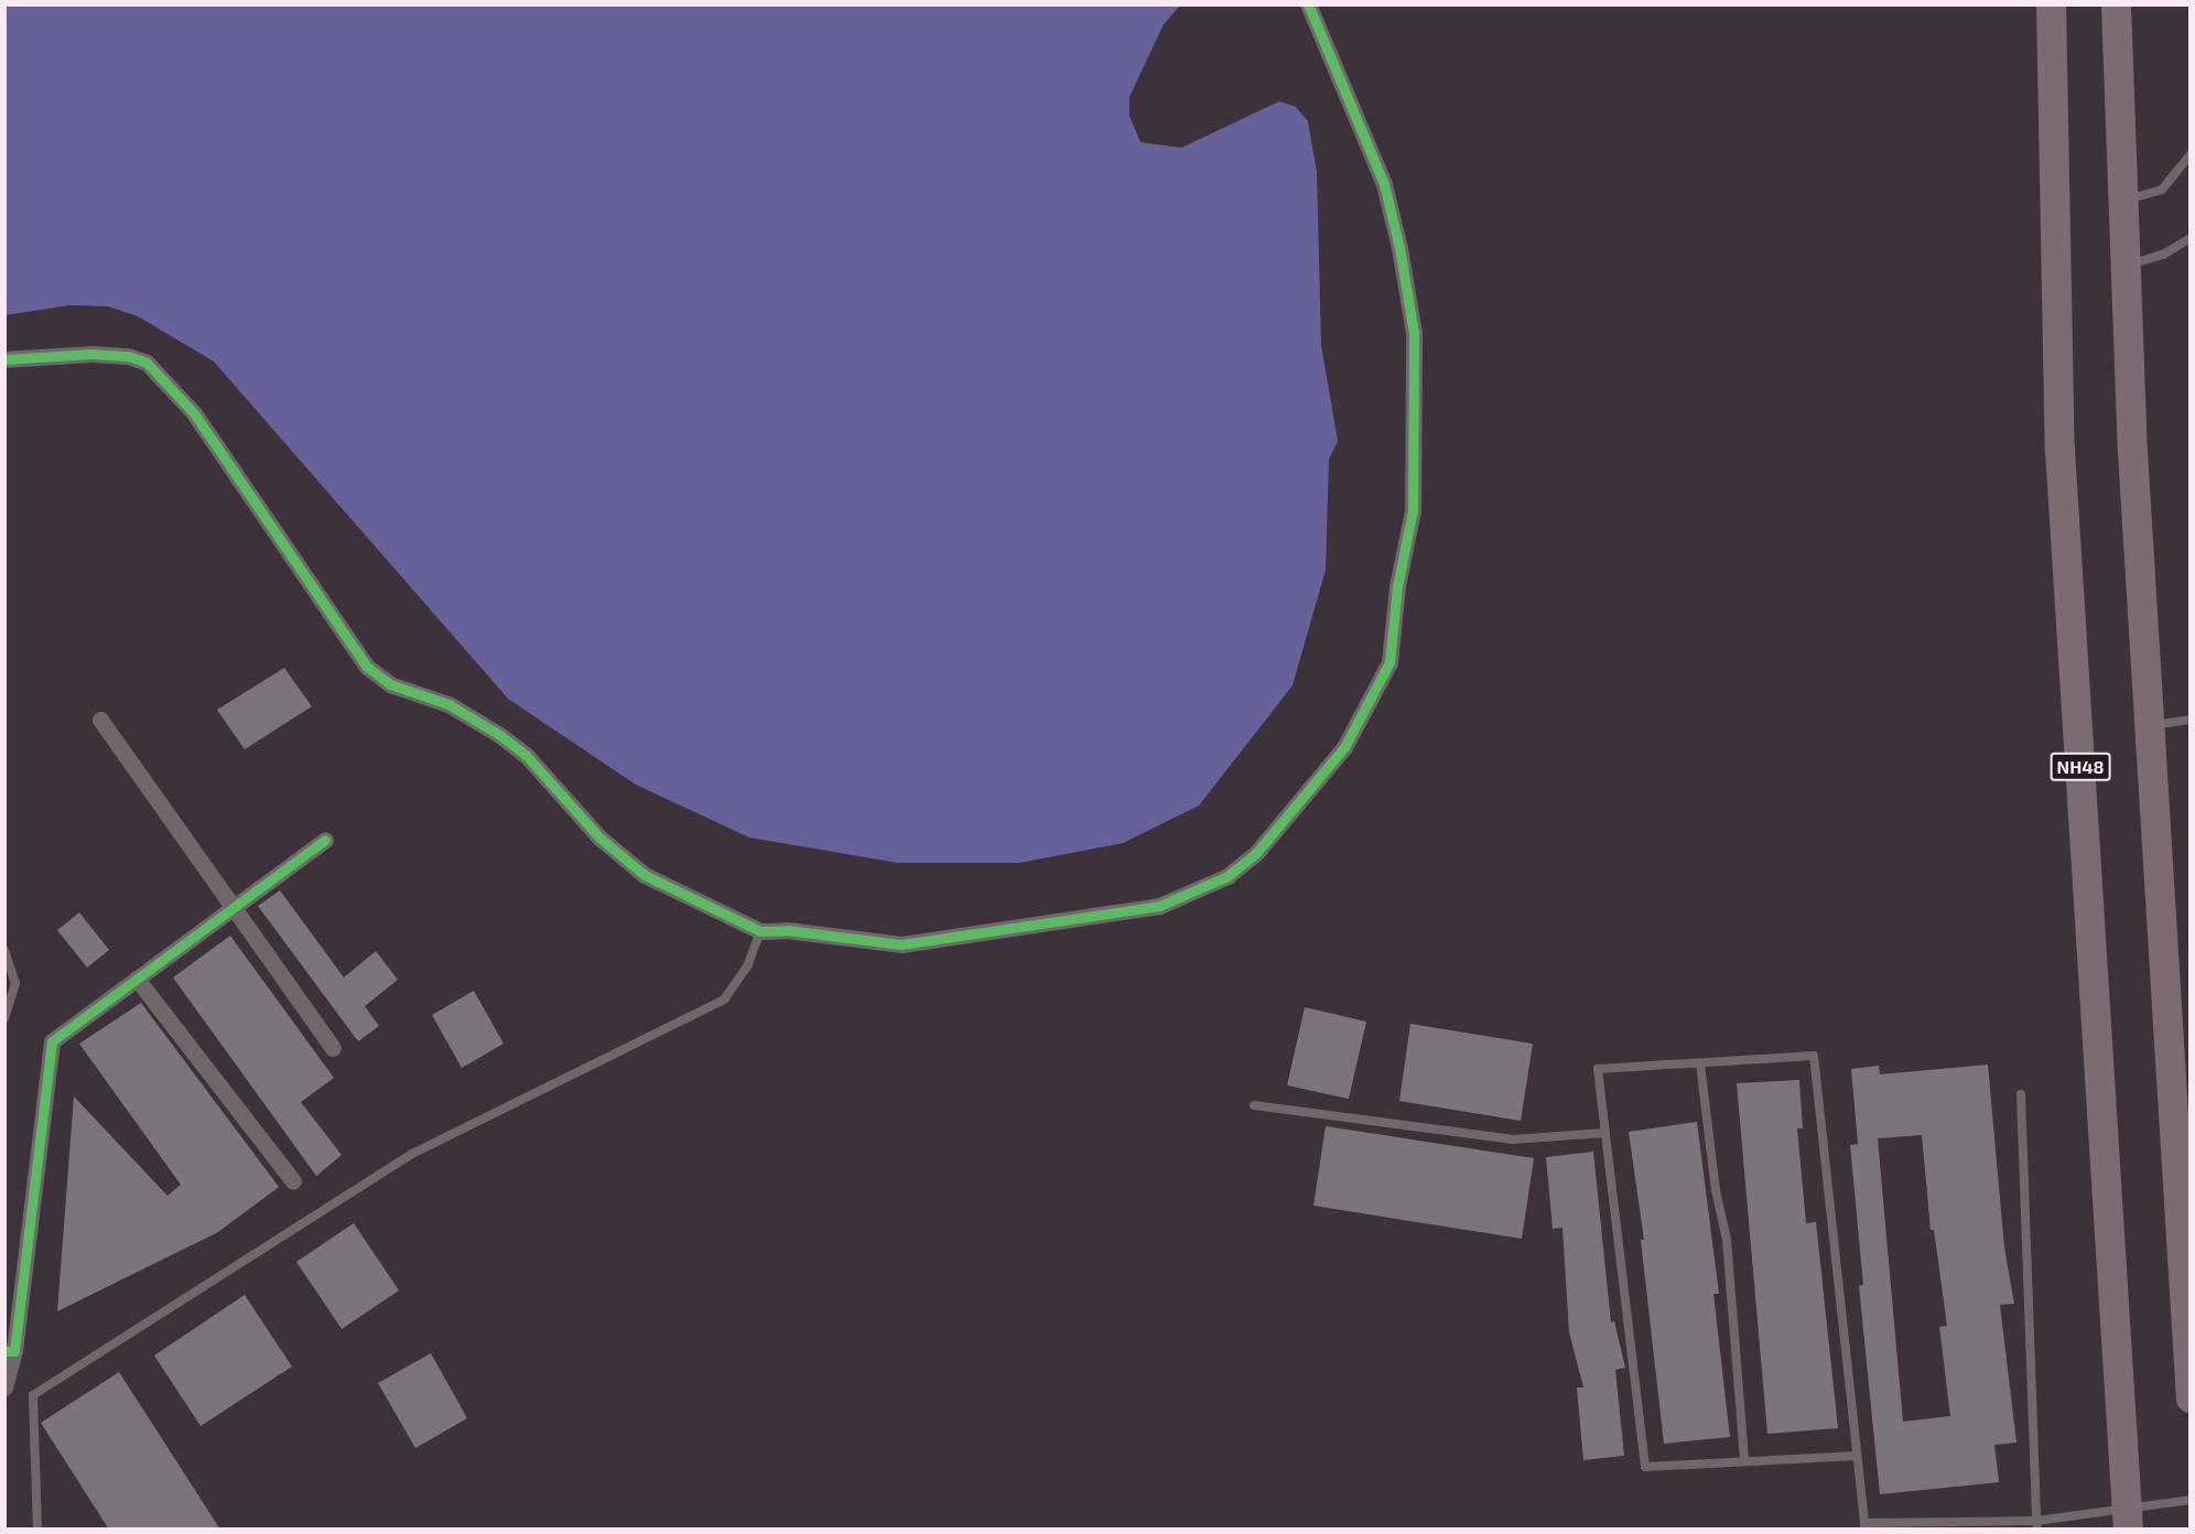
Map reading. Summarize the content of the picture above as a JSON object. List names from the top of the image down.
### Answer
{
  "streets": {
    "highway": ["NH48"]
  }
}
